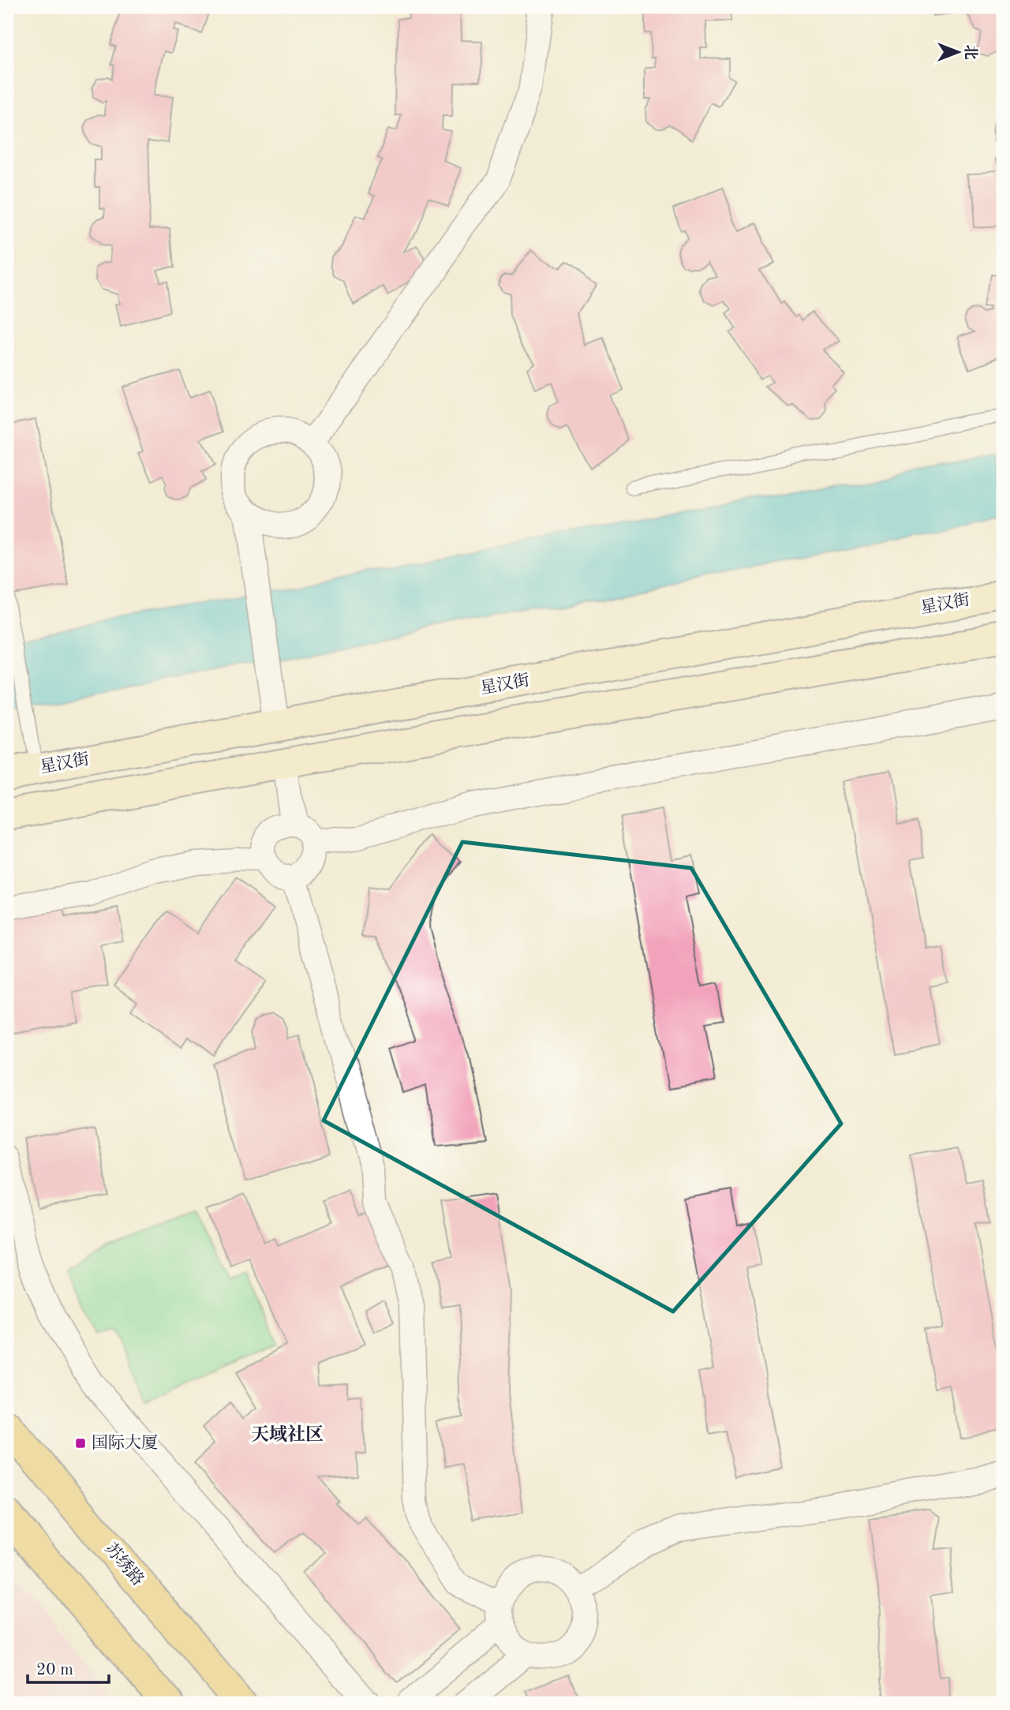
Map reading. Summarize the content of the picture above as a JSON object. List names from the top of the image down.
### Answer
{
  "streets": {
    "main road": ["星汉街", "苏绣路"]
  },
  "districts": ["天域社区"],
  "places": {
    "transit": ["国际大厦"]
  },
  "scale_bar": "20 m",
  "north": "right"
}
